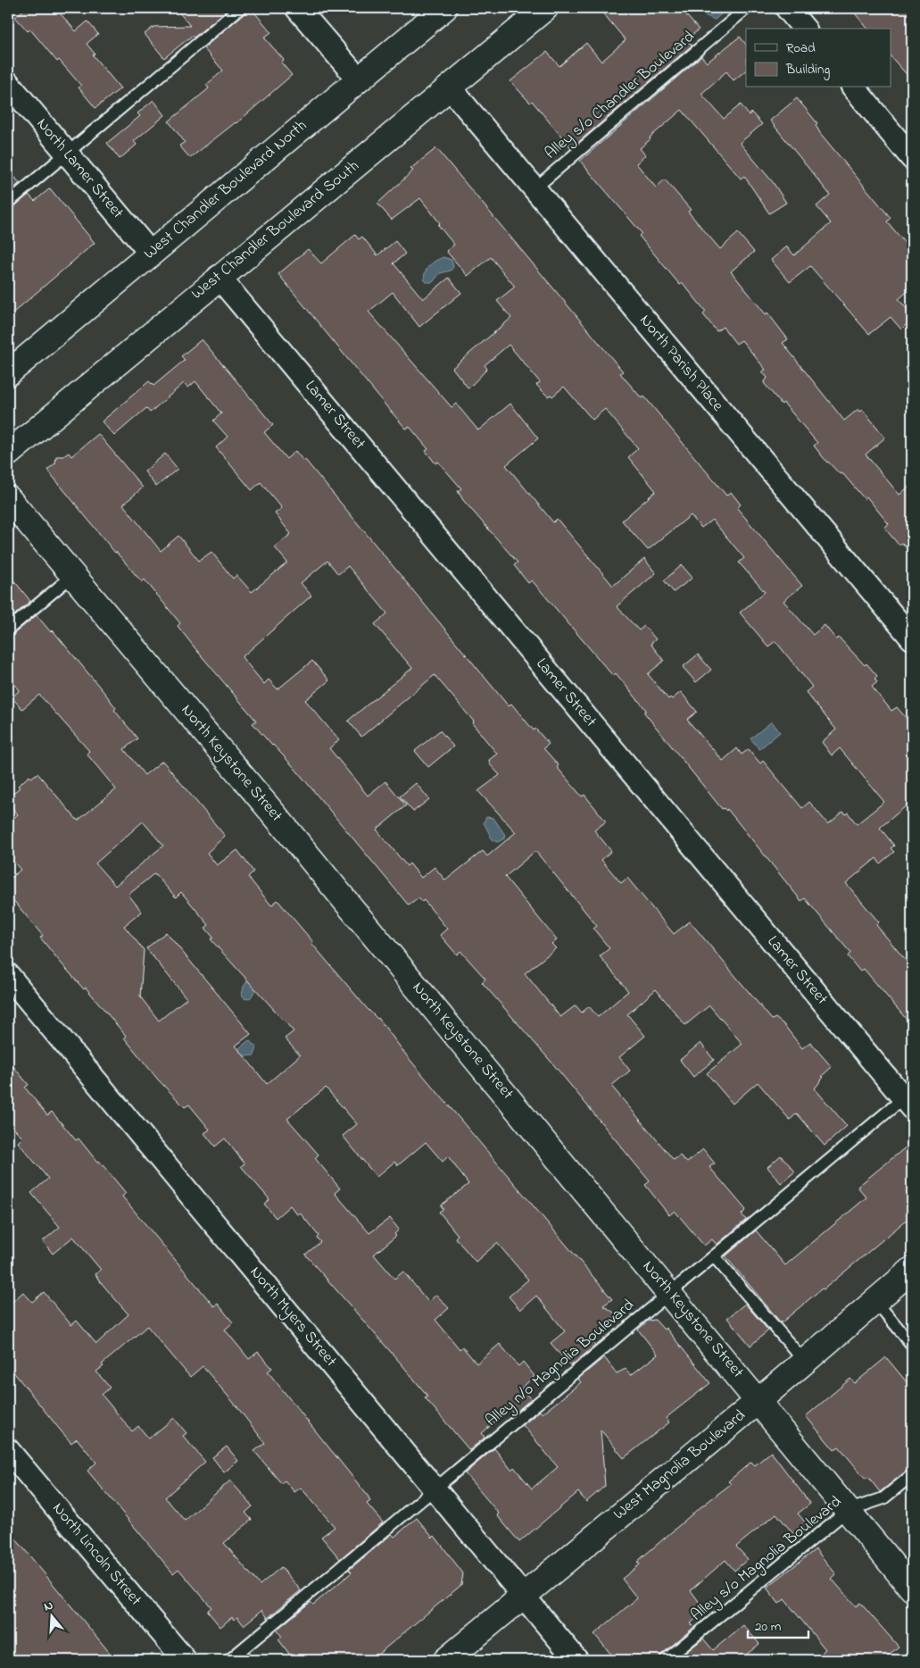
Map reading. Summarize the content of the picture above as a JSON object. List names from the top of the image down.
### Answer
{
  "streets": {
    "main road": [
      "West Chandler Boulevard North",
      "West Chandler Boulevard South",
      "North Keystone Street",
      "West Magnolia Boulevard"
    ],
    "street": [
      "North Lamer Street",
      "North Parish Place",
      "Lamer Street",
      "North Myers Street",
      "North Lincoln Street"
    ],
    "lane": ["Alley s/o Chandler Boulevard", "Alley n/o Magnolia Boulevard", "Alley s/o Magnolia Boulevard"]
  },
  "crossings": [
    ["Alley s/o Chandler Boulevard", "North Parish Place"],
    ["North Lamer Street", "West Chandler Boulevard North"],
    ["West Chandler Boulevard South", "North Parish Place"],
    ["West Chandler Boulevard South", "Lamer Street"],
    ["Lamer Street", "Alley n/o Magnolia Boulevard"],
    ["North Keystone Street", "Alley n/o Magnolia Boulevard"],
    ["North Keystone Street", "West Magnolia Boulevard"],
    ["North Keystone Street", "Alley s/o Magnolia Boulevard"],
    ["North Myers Street", "Alley n/o Magnolia Boulevard"],
    ["North Myers Street", "West Magnolia Boulevard"]
  ],
  "legend": ["Road", "Building"],
  "scale_bar": "20 m",
  "north": "top"
}
